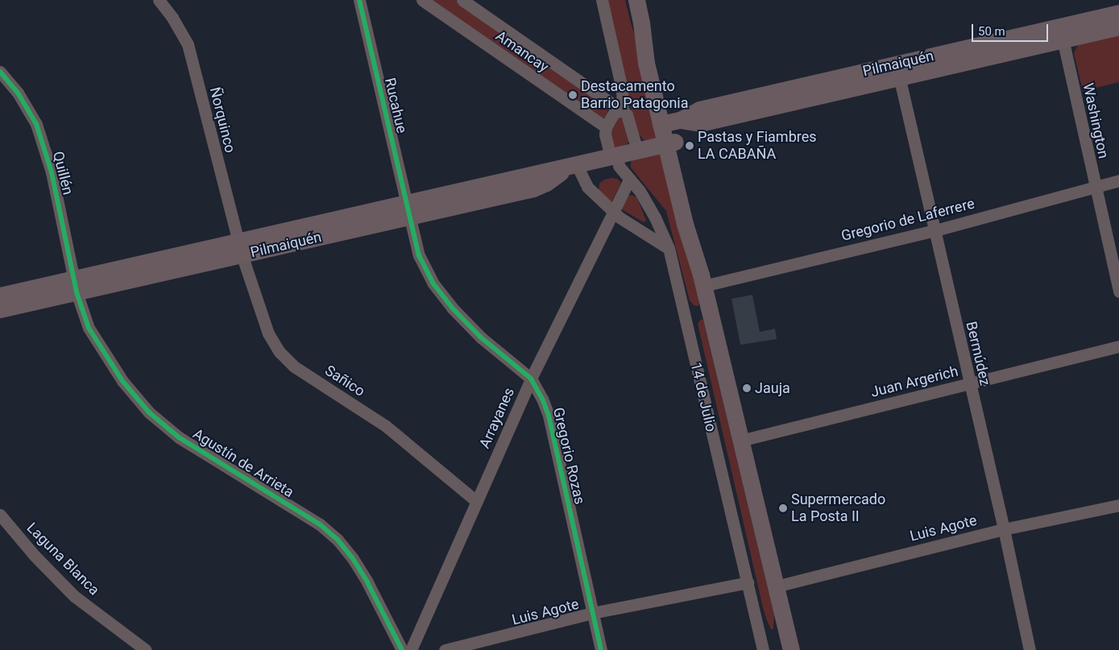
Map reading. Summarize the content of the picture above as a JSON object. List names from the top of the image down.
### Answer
{
  "streets": {
    "main road": ["Pilmaiquén", "14 de Julio"],
    "street": [
      "Amancay",
      "Rucahue",
      "Ñorquinco",
      "Washington",
      "Quillén",
      "Gregorio de Laferrere",
      "Bermúdez",
      "Sañico",
      "Juan Argerich",
      "Arrayanes",
      "Gregorio Rozas",
      "Agustín de Arrieta",
      "Luis Agote",
      "Laguna Blanca"
    ]
  },
  "crossings": [
    ["Amancay", "14 de Julio"],
    ["Pilmaiquén", "Rucahue"],
    ["Pilmaiquén", "Ñorquinco"],
    ["Pilmaiquén", "Washington"],
    ["Pilmaiquén", "Quillén"],
    ["Pilmaiquén", "Bermúdez"],
    ["Pilmaiquén", "Sañico"],
    ["Pilmaiquén", "14 de Julio"],
    ["Pilmaiquén", "Gregorio Rozas"],
    ["Pilmaiquén", "Agustín de Arrieta"],
    ["Rucahue", "Gregorio Rozas"],
    ["Ñorquinco", "Sañico"],
    ["Washington", "Gregorio de Laferrere"],
    ["Quillén", "Agustín de Arrieta"],
    ["Gregorio de Laferrere", "Bermúdez"],
    ["Gregorio de Laferrere", "14 de Julio"],
    ["Bermúdez", "Juan Argerich"],
    ["Bermúdez", "Luis Agote"],
    ["Sañico", "Arrayanes"],
    ["Juan Argerich", "14 de Julio"],
    ["14 de Julio", "Arrayanes"],
    ["14 de Julio", "Luis Agote"],
    ["Arrayanes", "Gregorio Rozas"],
    ["Gregorio Rozas", "Luis Agote"]
  ],
  "places": [
    "Destacamento Barrio Patagonia",
    "Pastas y Fiambres LA CABAÑA",
    "Jauja",
    "Supermercado La Posta II"
  ],
  "scale_bar": "50 m"
}
